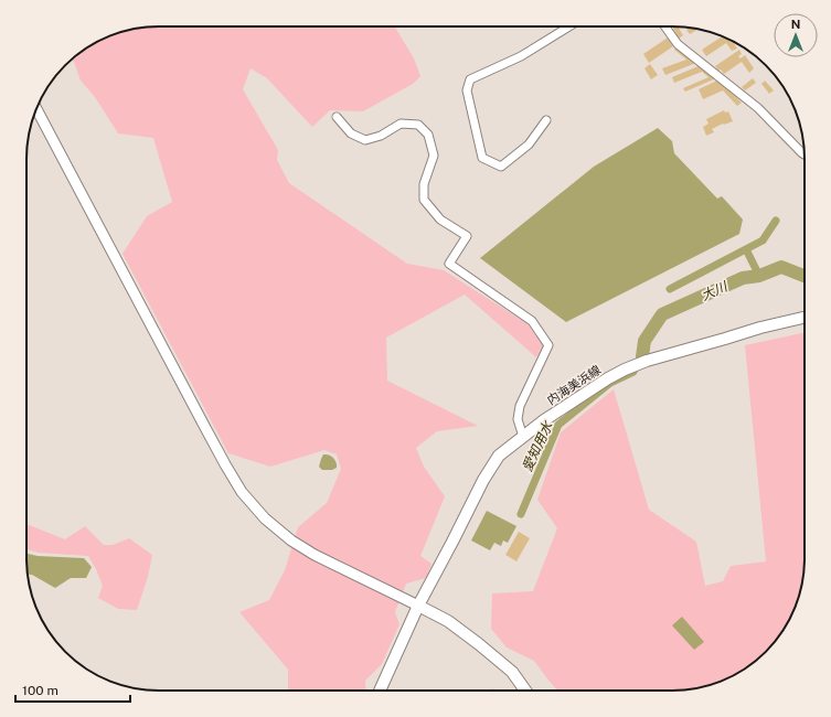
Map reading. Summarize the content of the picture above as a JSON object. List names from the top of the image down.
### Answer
{
  "streets": {
    "main road": ["内海美浜線"]
  },
  "water": ["大川", "愛知用水"],
  "scale_bar": "100 m",
  "north": "top"
}
